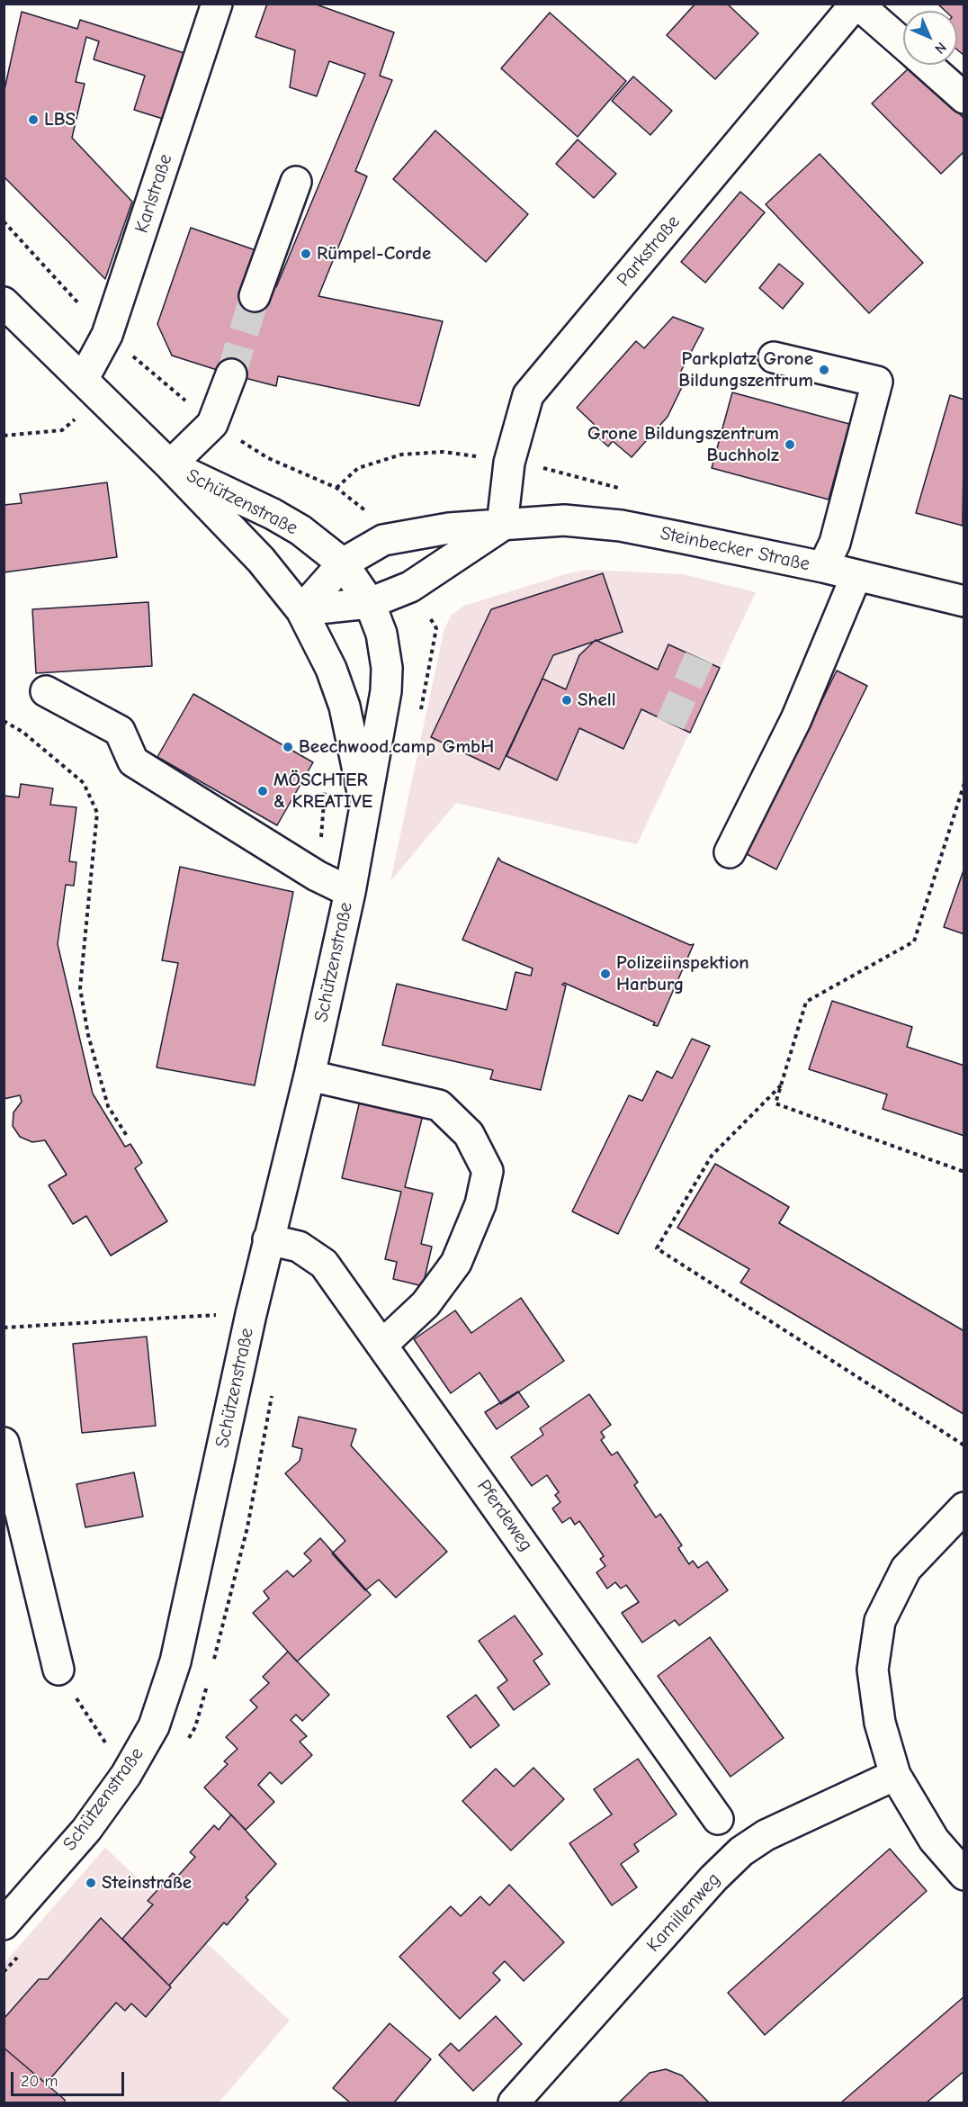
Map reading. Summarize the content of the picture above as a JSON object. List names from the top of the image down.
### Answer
{
  "streets": {
    "street": [
      "Karlstraße",
      "Parkstraße",
      "Schützenstraße",
      "Steinbecker Straße",
      "Pferdeweg",
      "Kamillenweg"
    ]
  },
  "crossings": [
    ["Karlstraße", "Schützenstraße"],
    ["Parkstraße", "Steinbecker Straße"],
    ["Schützenstraße", "Steinbecker Straße"],
    ["Schützenstraße", "Pferdeweg"]
  ],
  "places": [
    "LBS",
    "Rümpel-Corde",
    "Parkplatz Grone Bildungszentrum",
    "Grone Bildungszentrum Buchholz",
    "Shell",
    "Beechwood.camp GmbH",
    "MÖSCHTER & KREATIVE",
    "Polizeiinspektion Harburg",
    "Steinstraße"
  ],
  "scale_bar": "20 m",
  "north": "bottom right"
}
